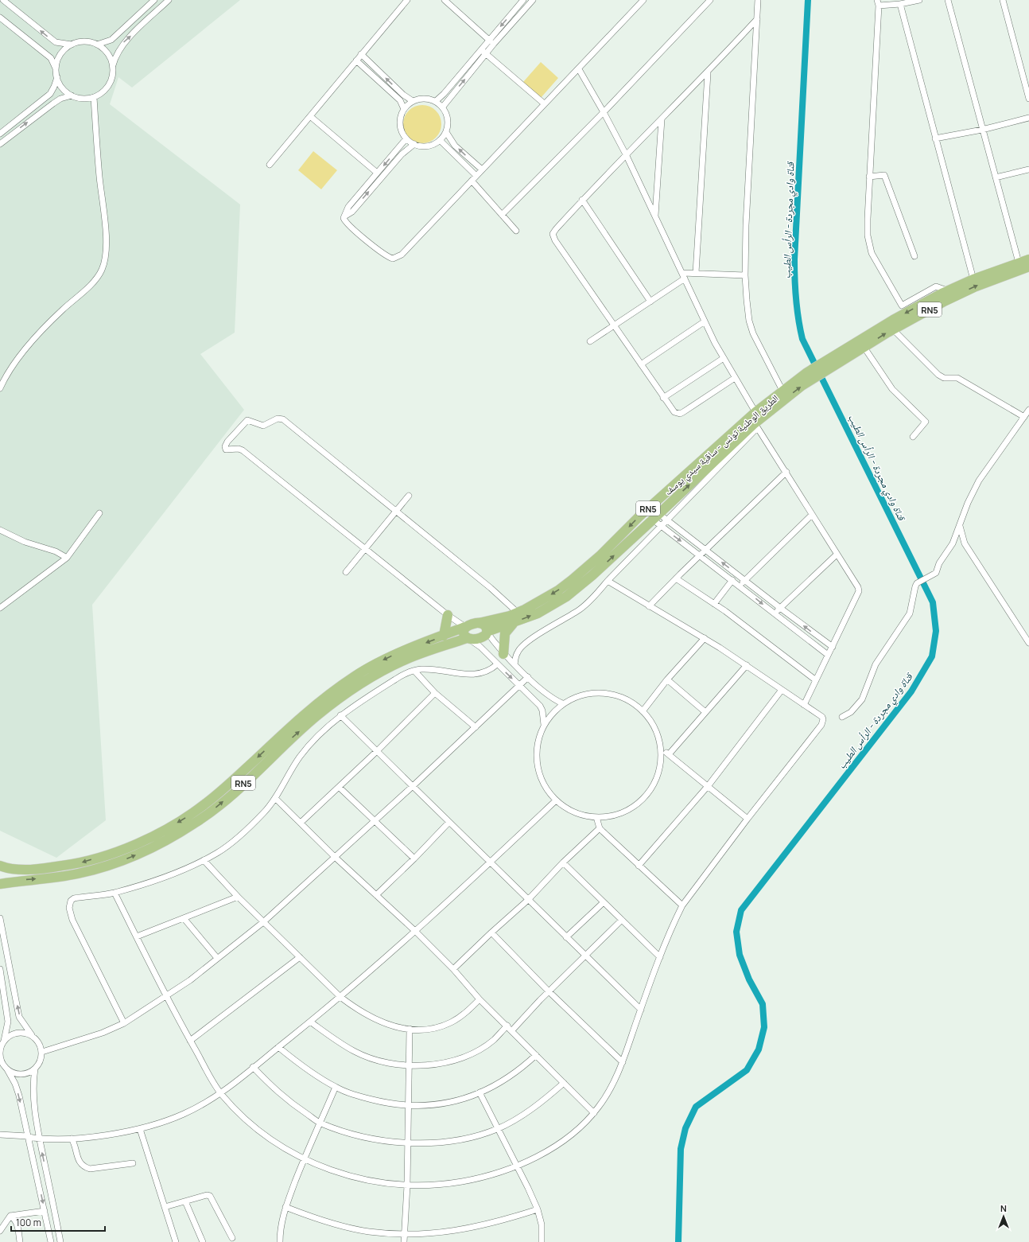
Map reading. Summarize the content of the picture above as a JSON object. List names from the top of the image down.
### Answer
{
  "streets": {
    "highway": ["RN5", "الطريق الوطنية تونس - ساقية سيدي يوسف"]
  },
  "crossings": [
    ["RN5", "الطريق الوطنية تونس - ساقية سيدي يوسف"]
  ],
  "water": ["قناة وادي مجردة - الرأس الطيب"],
  "scale_bar": "100 m",
  "north": "top"
}
